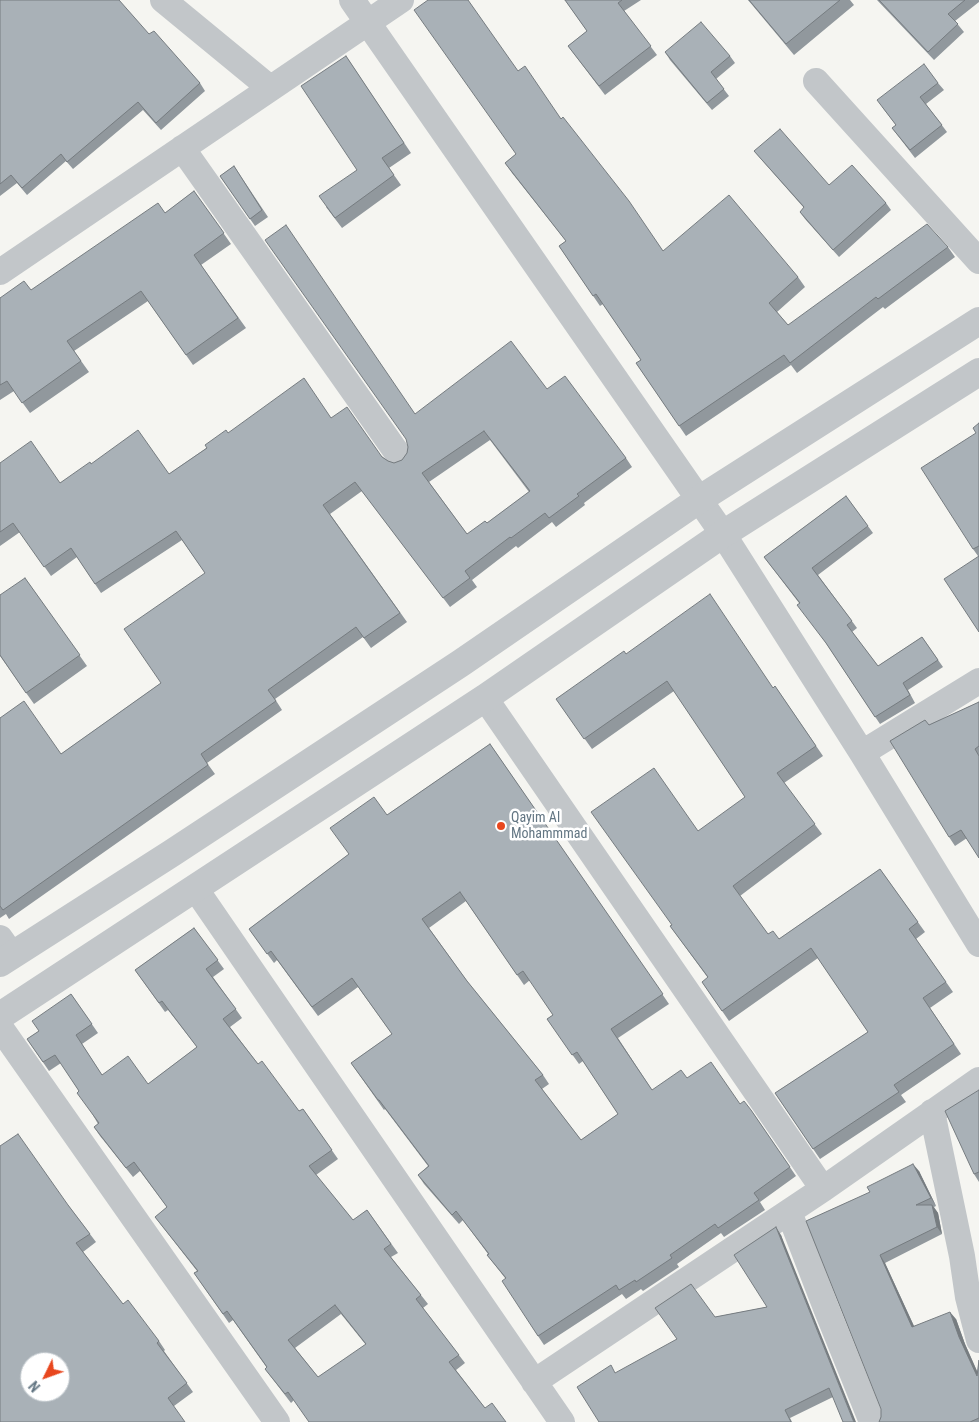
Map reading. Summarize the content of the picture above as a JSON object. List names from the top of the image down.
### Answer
{
  "places": ["Qayim Al Mohammmad"],
  "north": "bottom left"
}
